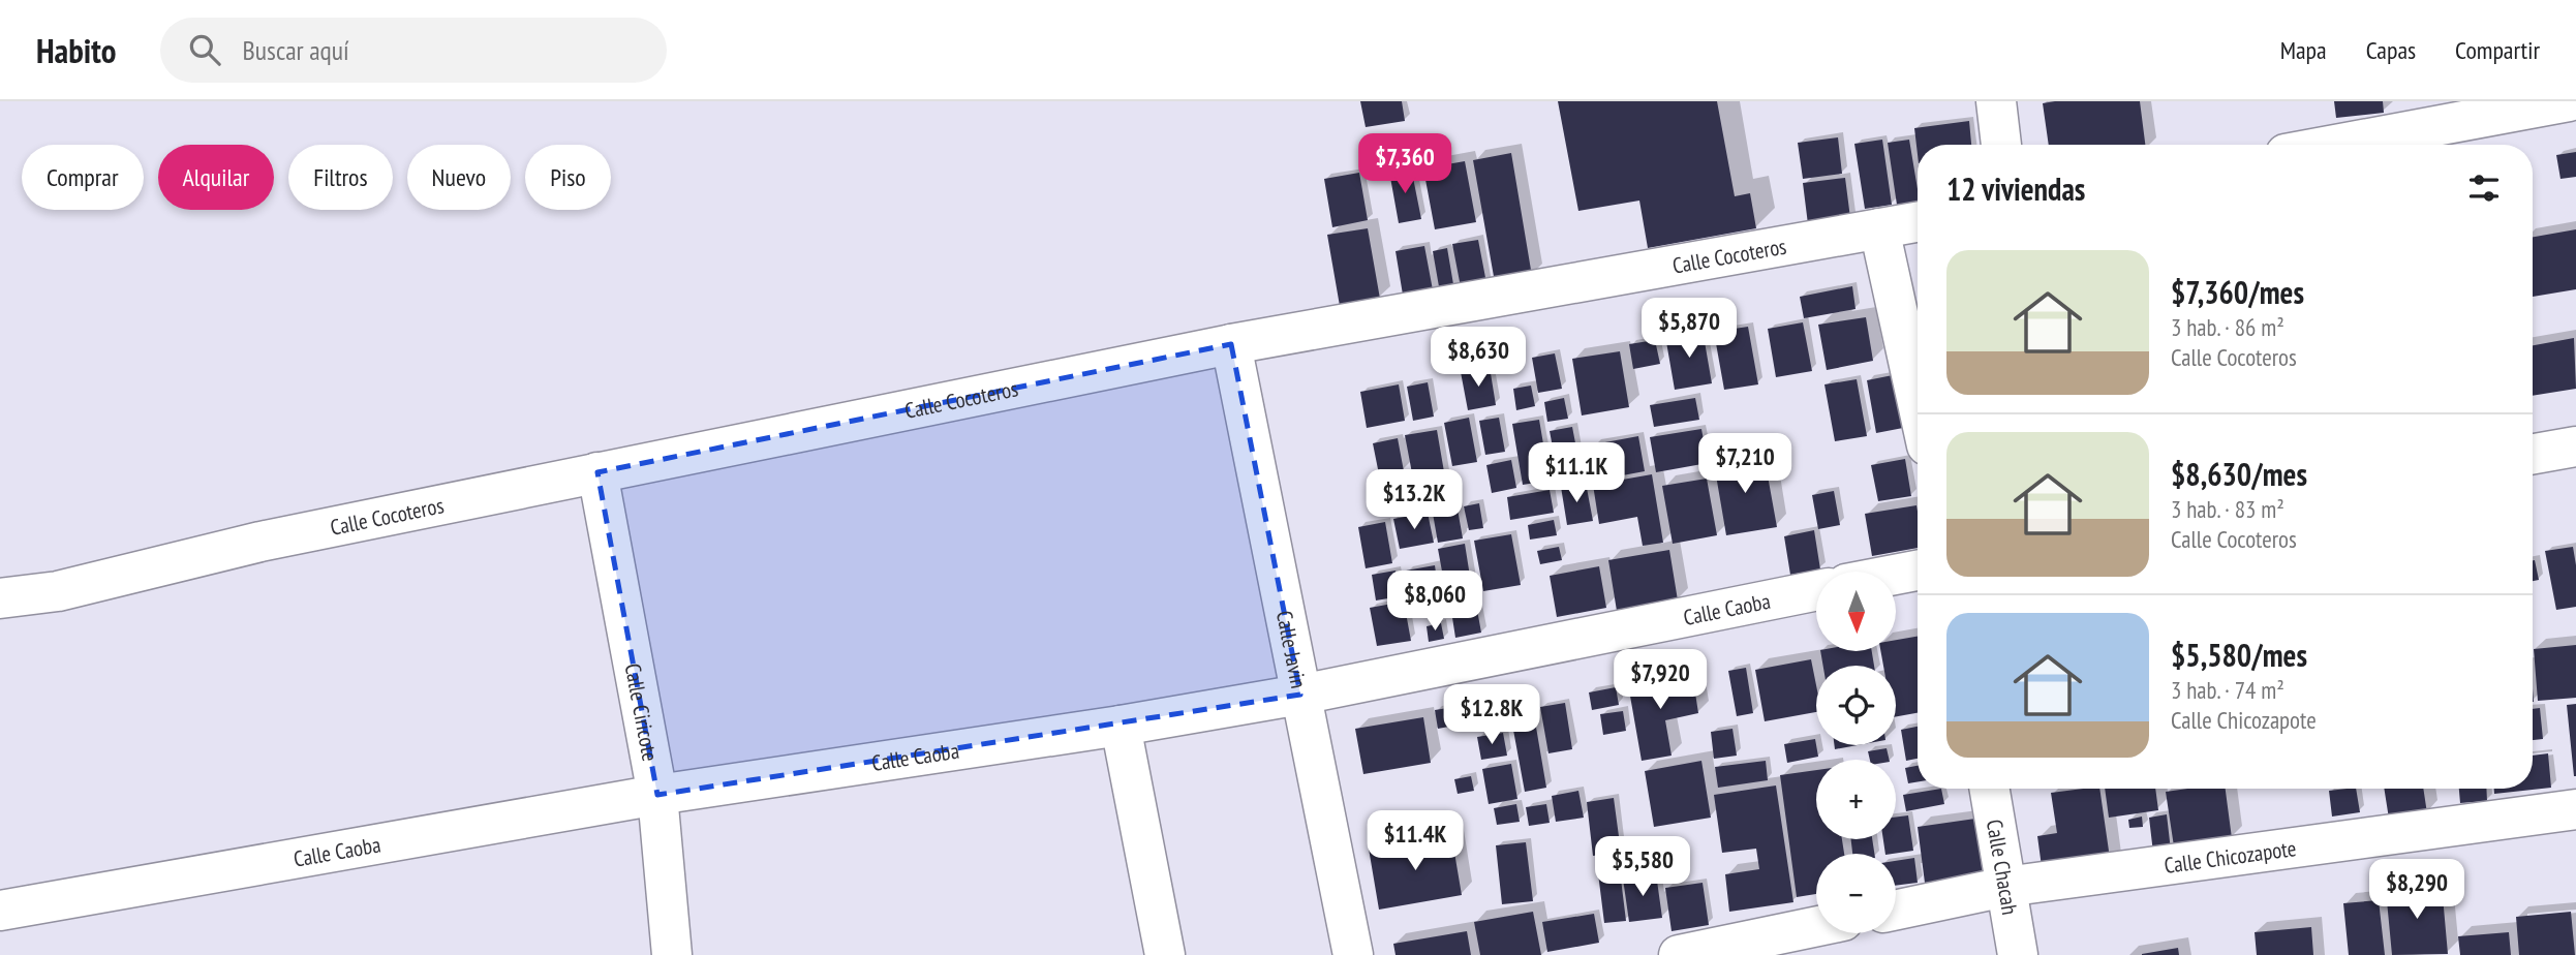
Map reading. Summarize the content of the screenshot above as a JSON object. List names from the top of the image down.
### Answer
{
  "streets": {
    "street": [
      "Calle Cocoteros",
      "Calle Caoba",
      "Calle Javin",
      "Calle Ciricote",
      "Calle Chicozapote",
      "Calle Chacah"
    ]
  },
  "crossings": [
    ["Calle Cocoteros", "Calle Javin"],
    ["Calle Cocoteros", "Calle Ciricote"],
    ["Calle Caoba", "Calle Javin"],
    ["Calle Caoba", "Calle Ciricote"],
    ["Calle Chicozapote", "Calle Chacah"]
  ],
  "north": "bottom",
  "page": {
    "header": "Habito",
    "search": "Buscar aquí",
    "nav": ["Mapa", "Capas", "Compartir"],
    "price": [
      "$7,360",
      "$5,870",
      "$8,630",
      "$7,210",
      "$11.1K",
      "$13.2K",
      "$8,060",
      "$7,920",
      "$12.8K",
      "$11.4K",
      "$5,580",
      "$8,290"
    ],
    "chip": [
      "Comprar",
      "Alquilar",
      "Filtros",
      "Nuevo",
      "Piso"
    ],
    "heading": "12 viviendas",
    "list": [
      {
        "name": "$7,360/mes",
        "note": "3 hab. · 86 m² · Calle Cocoteros"
      },
      {
        "name": "$8,630/mes",
        "note": "3 hab. · 83 m² · Calle Cocoteros"
      },
      {
        "name": "$5,580/mes",
        "note": "3 hab. · 74 m² · Calle Chicozapote"
      }
    ],
    "map_buttons": ["+", "−"]
  }
}
